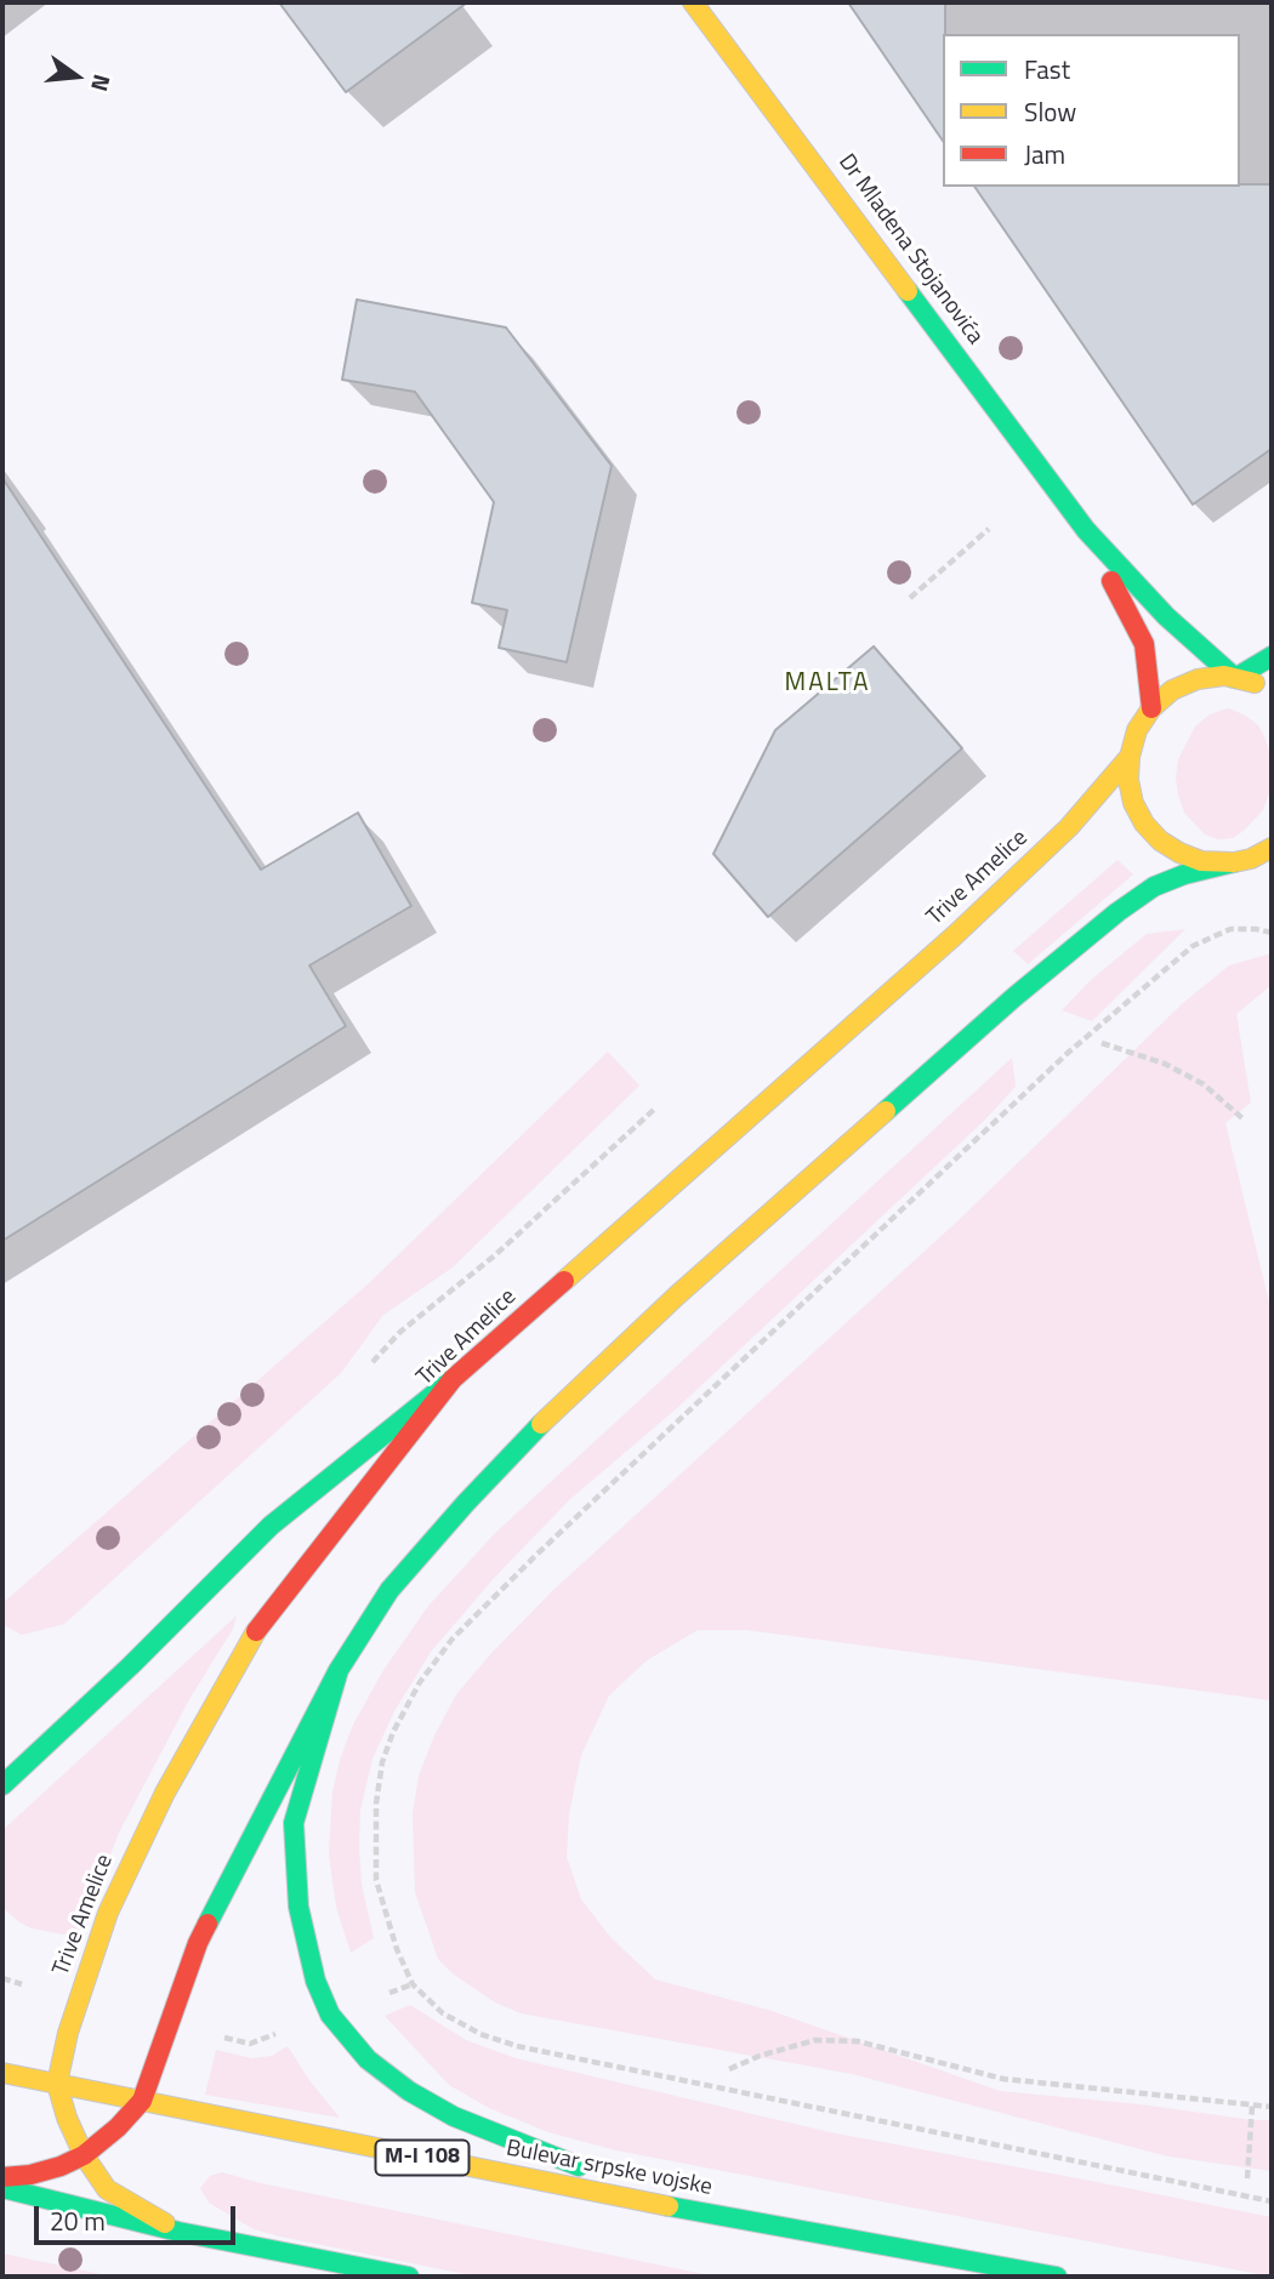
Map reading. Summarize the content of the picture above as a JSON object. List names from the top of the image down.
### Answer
{
  "streets": {
    "main road": [
      "Dr Mladena Stojanovića",
      "Trive Amelice",
      "M-I 108",
      "Bulevar srpske vojske"
    ]
  },
  "crossings": [
    ["Trive Amelice", "Bulevar srpske vojske"]
  ],
  "districts": ["MALTA"],
  "legend": ["Fast", "Slow", "Jam"],
  "scale_bar": "20 m",
  "north": "right"
}
